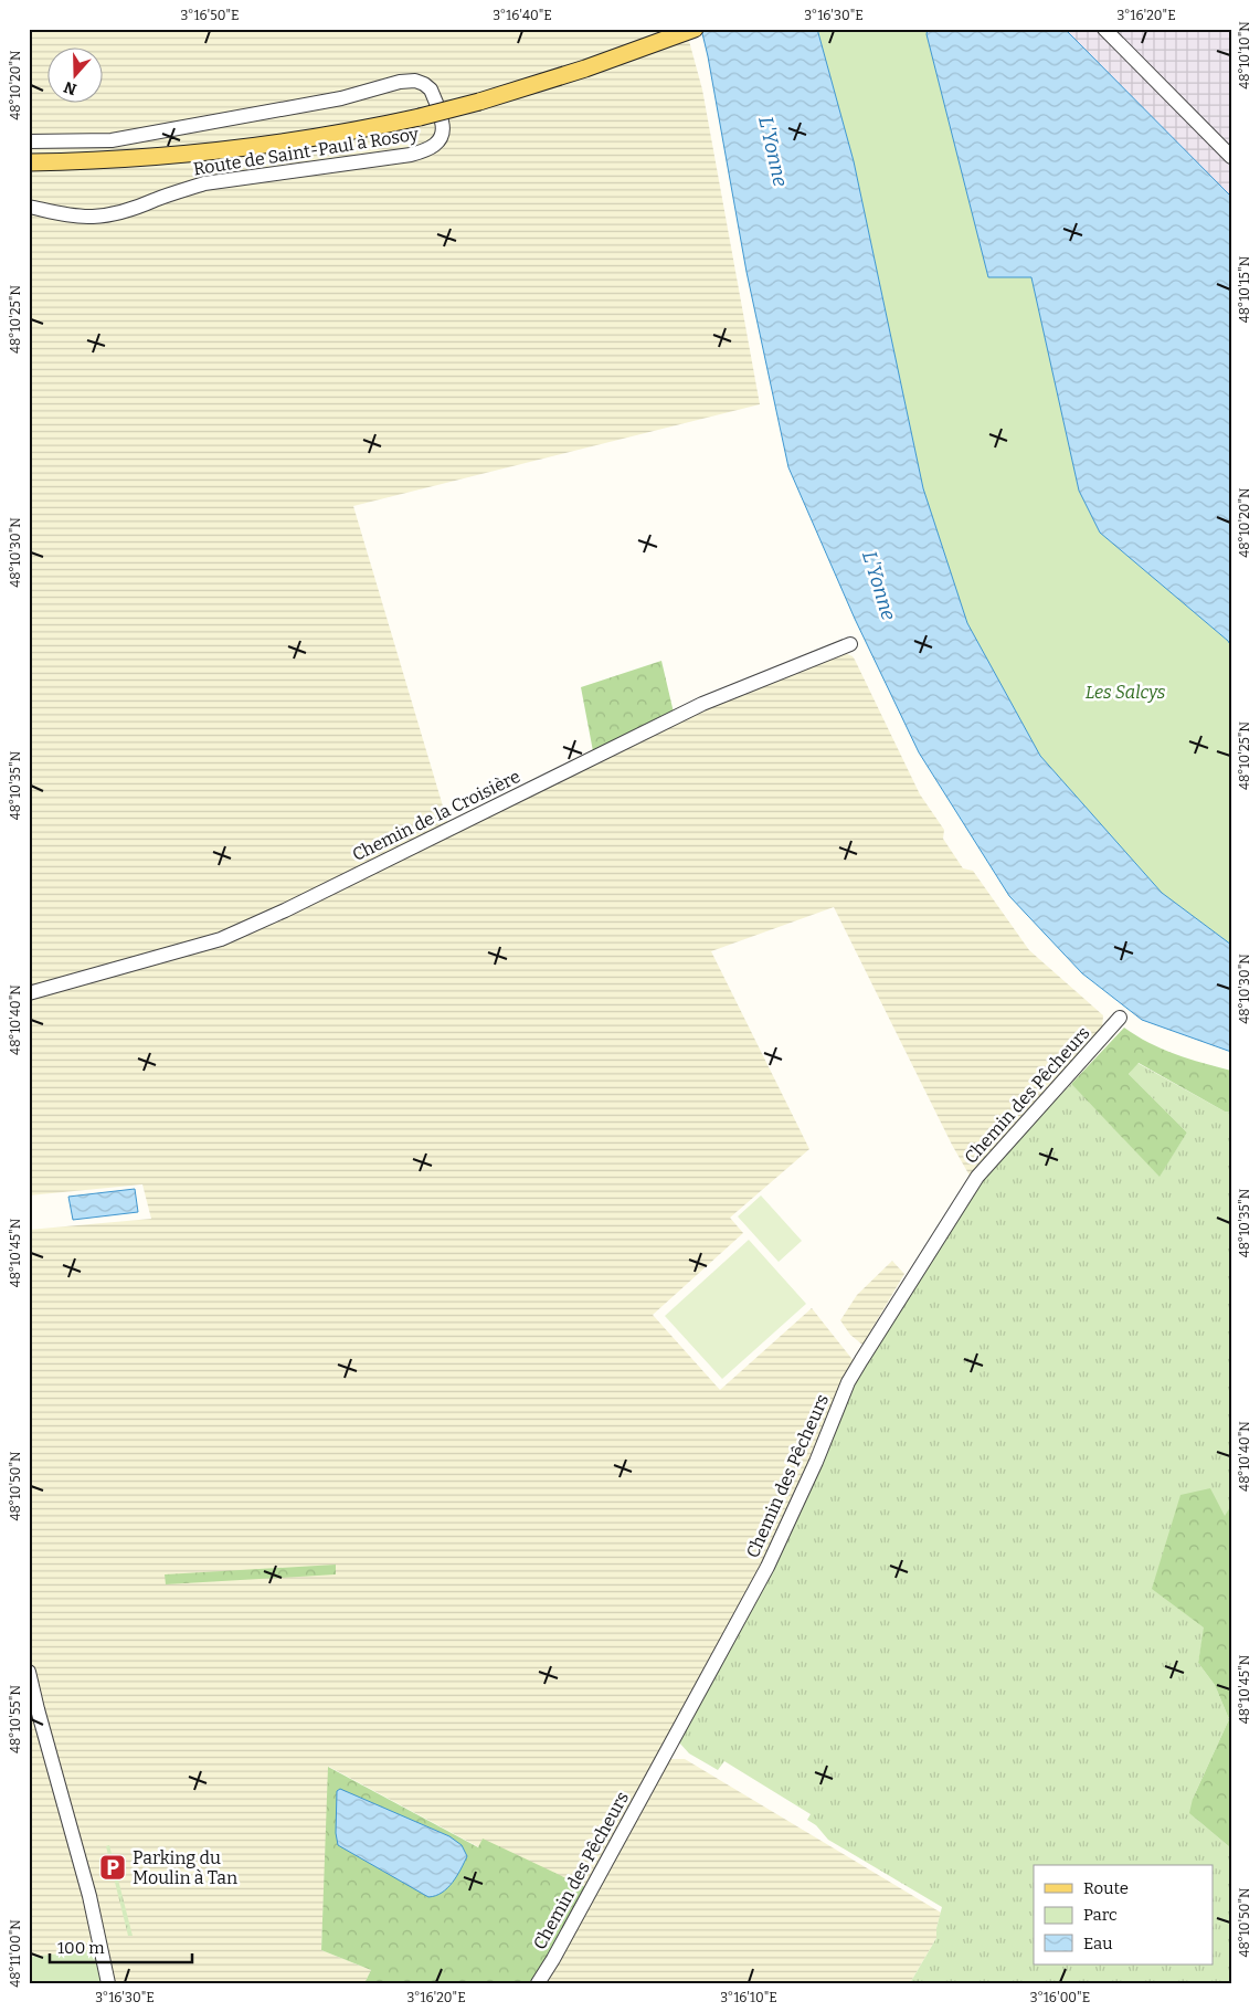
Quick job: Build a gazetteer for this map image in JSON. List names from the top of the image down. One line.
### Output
{"streets":{"street":["Route de Saint-Paul à Rosoy","Chemin de la Croisière","Chemin des Pêcheurs"]},"water":["L'Yonne"],"parks":["Les Salcys"],"places":{"parking":["Parking du Moulin à Tan"]},"legend":["Route","Parc","Eau"],"scale_bar":"100 m","north":"bottom","coordinates":["3°16'50\"E","3°16'40\"E","3°16'30\"E","3°16'20\"E","48°10'10\"N","48°10'20\"N","48°10'15\"N","48°10'25\"N","48°10'30\"N","48°10'35\"N","48°10'40\"N","48°10'45\"N","48°10'50\"N","48°10'55\"N","48°11'00\"N","3°16'10\"E","3°16'00\"E"]}
